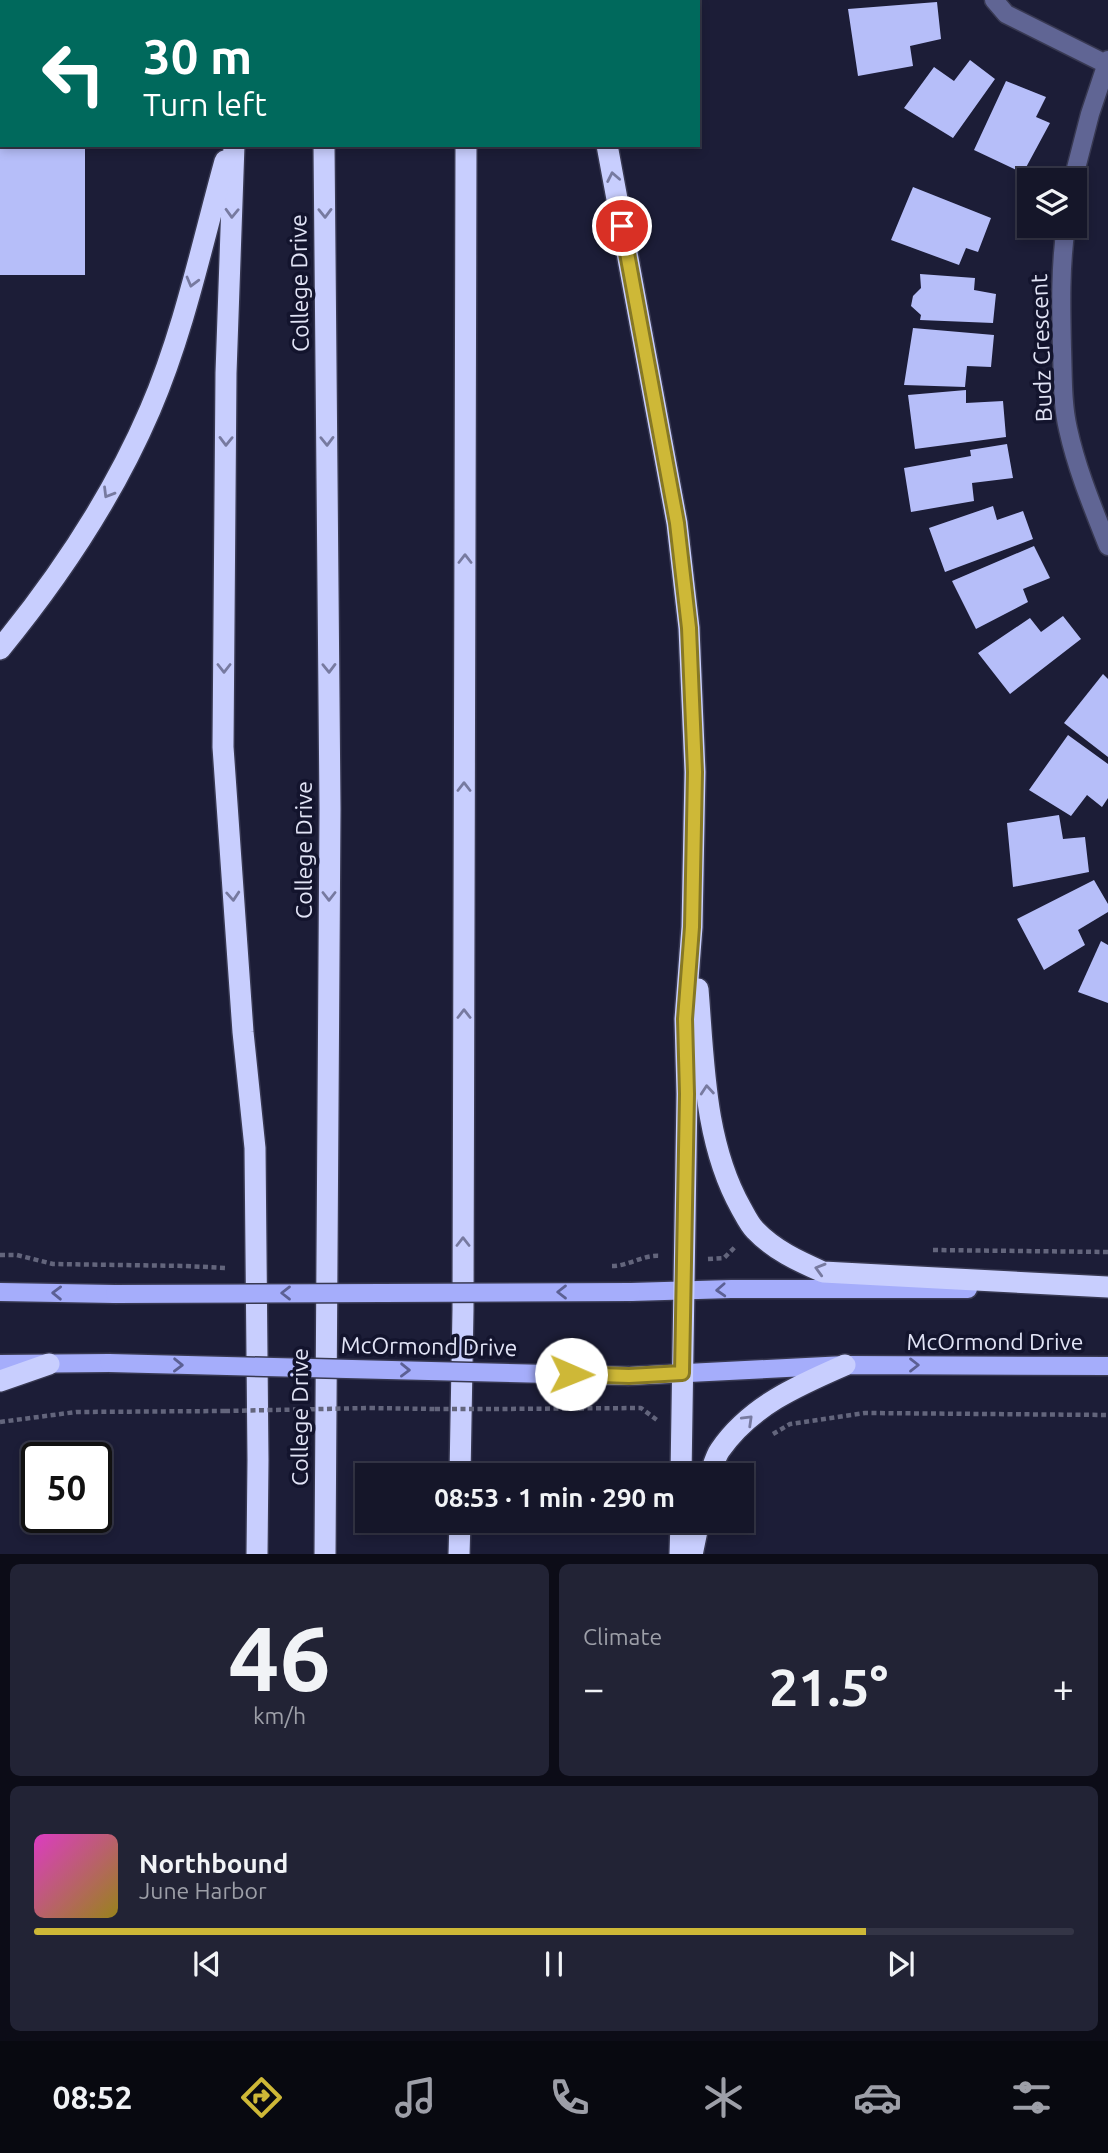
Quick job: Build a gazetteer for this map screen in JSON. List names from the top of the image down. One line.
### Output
{"streets":{"highway":["College Drive"],"main road":["McOrmond Drive"],"street":["Budz Crescent"]},"page":{"turn":["30 m","Turn left"],"limit":"50","trip":"08:53 · 1 min · 290 m","tile":[["46","km/h"],"Climate"],"heat":["−","21.5°","+"],"song":["Northbound","June Harbor"],"tabs":"08:52"}}
